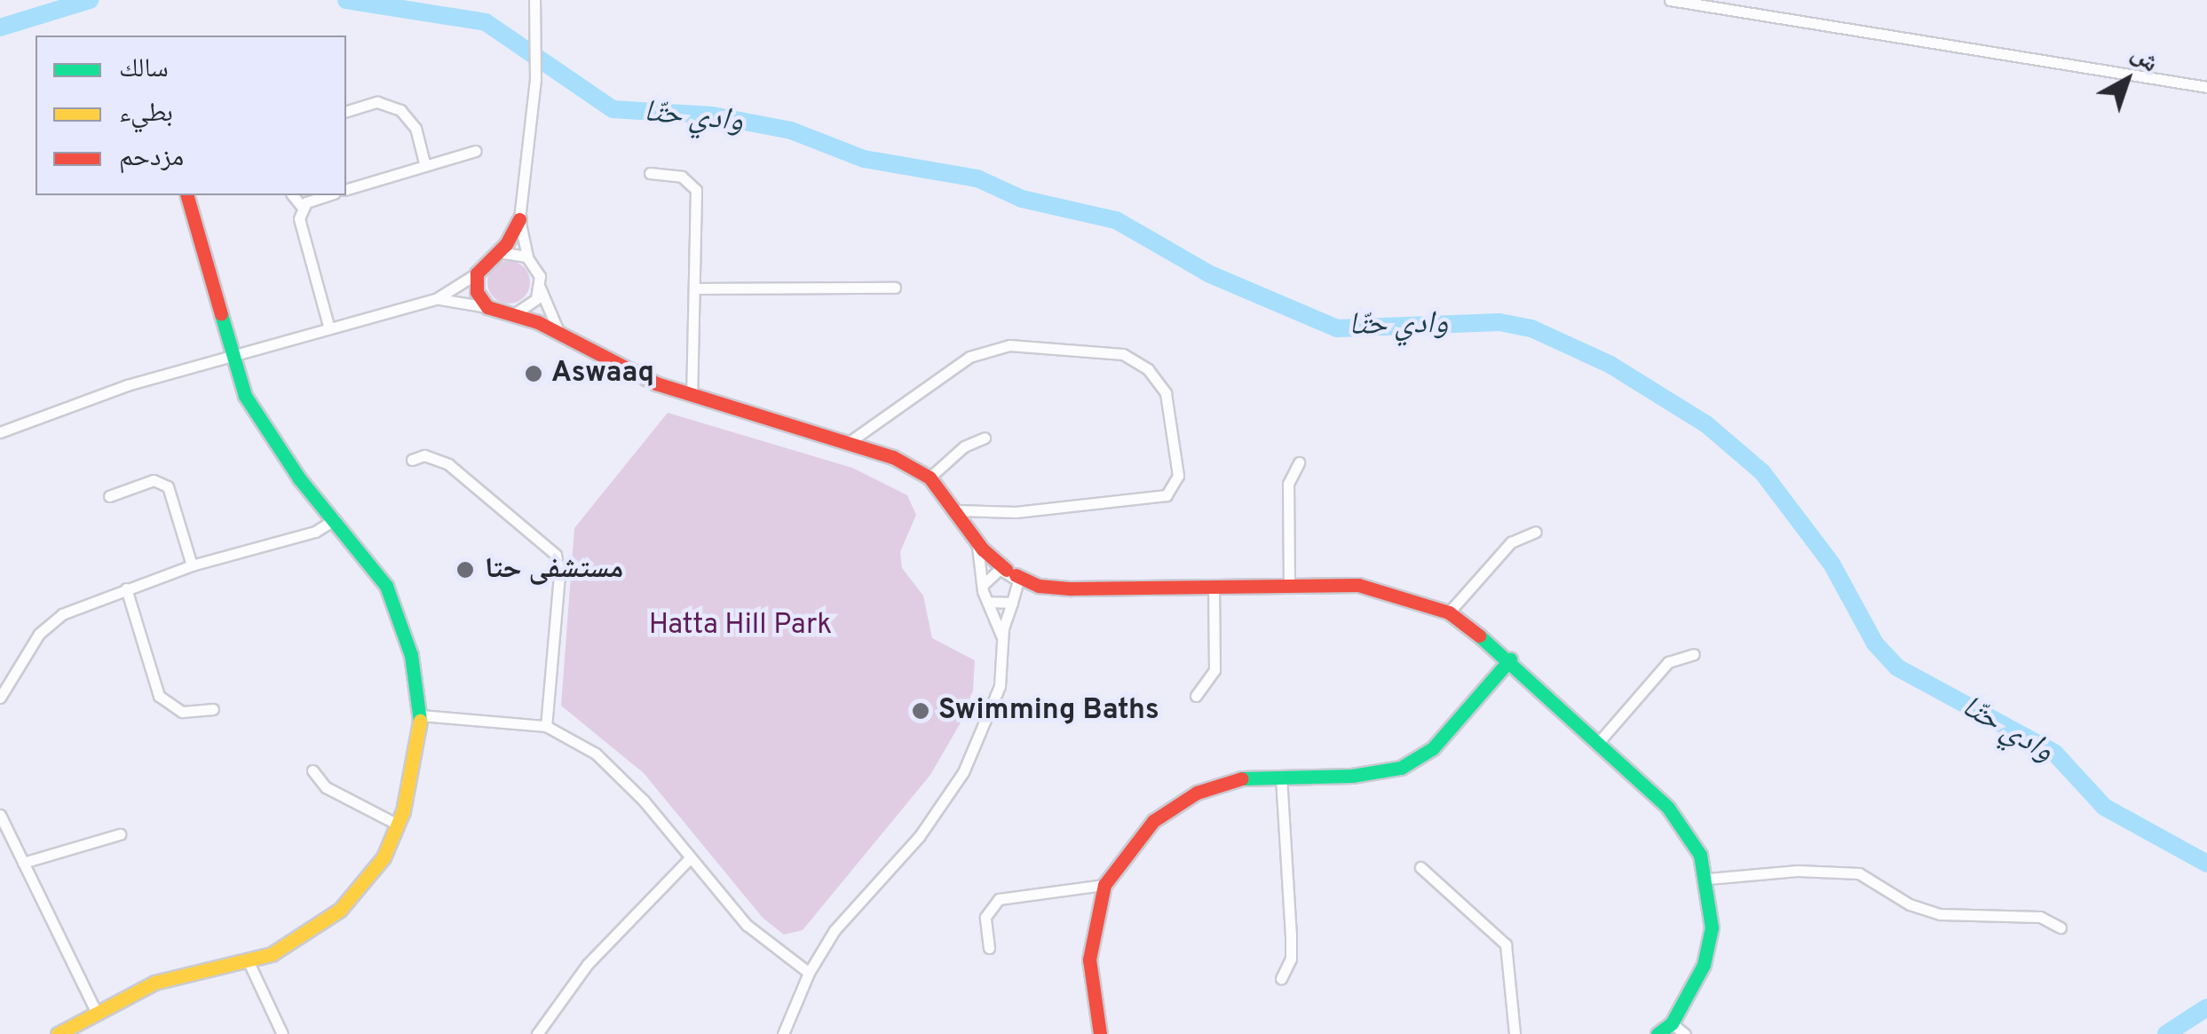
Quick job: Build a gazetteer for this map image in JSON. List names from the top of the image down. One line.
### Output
{"water":["وادي حتّا"],"parks":["Hatta Hill Park"],"places":["Aswaaq","مستشفى حتا","Swimming Baths"],"legend":["سالك","بطيء","مزدحم"],"north":"top right"}
